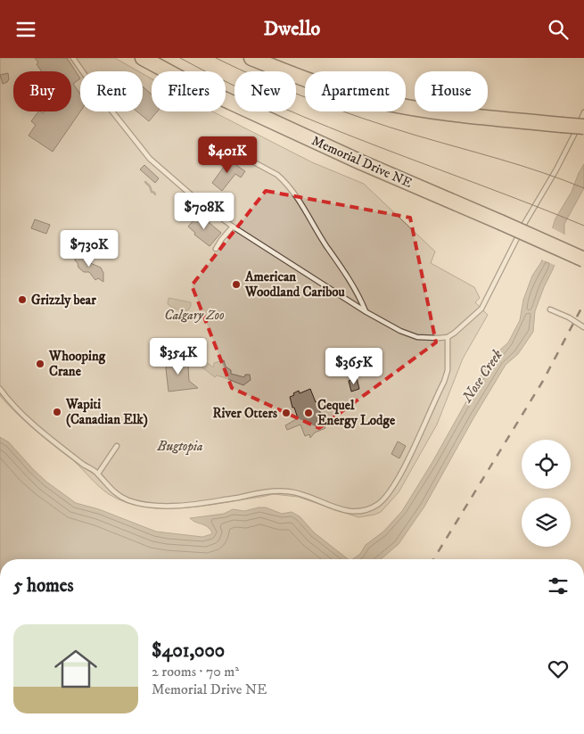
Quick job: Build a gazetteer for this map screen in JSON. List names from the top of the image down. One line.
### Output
{"streets":{"highway":["Memorial Drive NE"]},"water":["Nose Creek"],"parks":["Calgary Zoo","Bugtopia"],"places":["American Woodland Caribou","Grizzly bear","Whooping Crane","Wapiti (Canadian Elk)","River Otters","Cequel Energy Lodge"],"page":{"header":"Dwello","chip":["Buy","Rent","Filters","New","Apartment","House"],"price":["$401K","$708K","$730K","$354K","$365K"],"heading":"5 homes","list":[{"name":"$401,000","note":"2 rooms · 70 m² · Memorial Drive NE"}]}}
